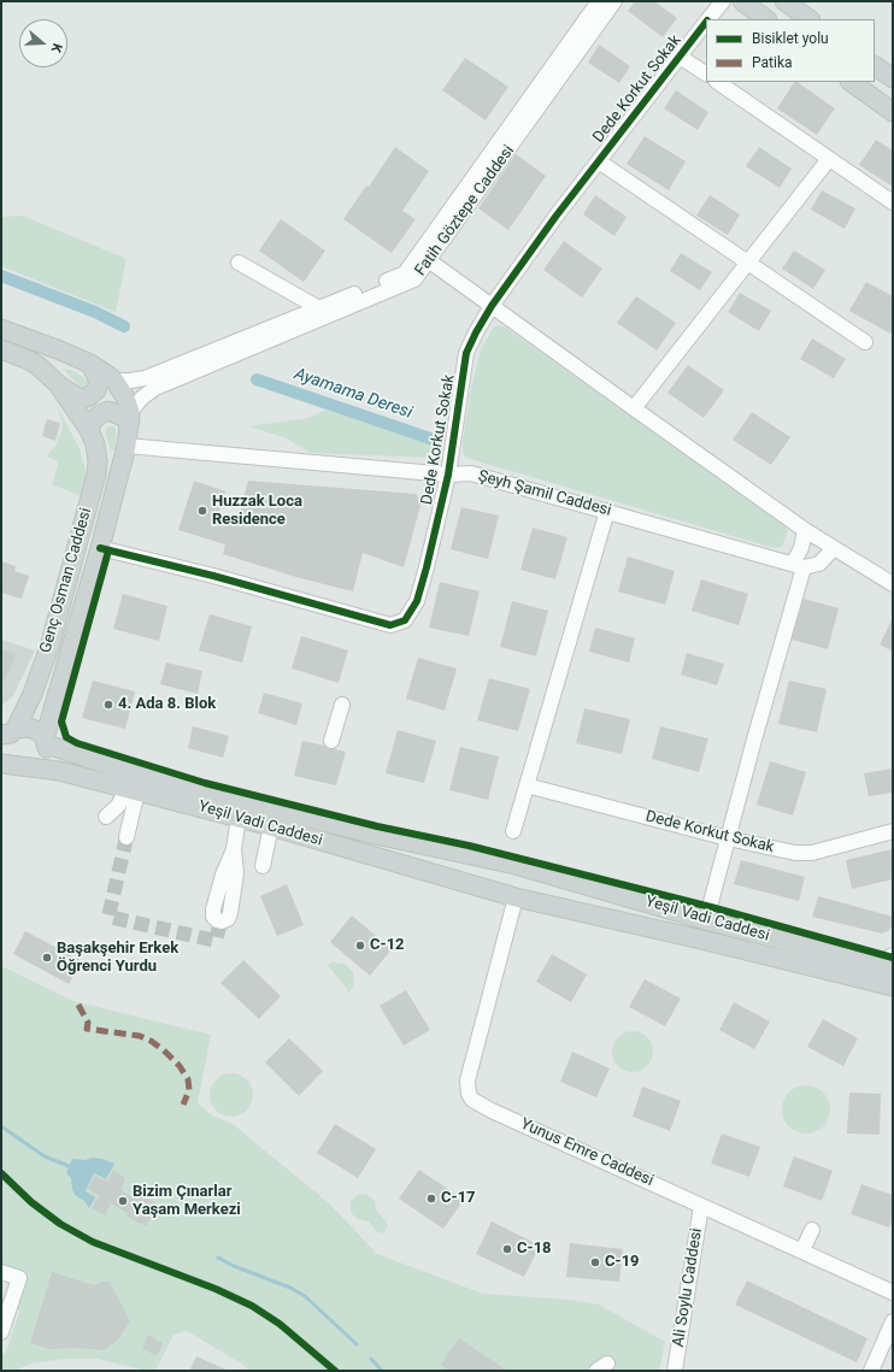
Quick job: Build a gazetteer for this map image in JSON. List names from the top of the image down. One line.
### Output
{"streets":{"main road":["Genç Osman Caddesi","Yeşil Vadi Caddesi"],"street":["Dede Korkut Sokak","Fatih Göztepe Caddesi","Şeyh Şamil Caddesi","Yunus Emre Caddesi","Ali Soylu Caddesi"]},"crossings":[["Dede Korkut Sokak","Şeyh Şamil Caddesi"],["Dede Korkut Sokak","Genç Osman Caddesi"],["Fatih Göztepe Caddesi","Genç Osman Caddesi"],["Şeyh Şamil Caddesi","Genç Osman Caddesi"],["Genç Osman Caddesi","Yeşil Vadi Caddesi"],["Yeşil Vadi Caddesi","Yunus Emre Caddesi"],["Yunus Emre Caddesi","Ali Soylu Caddesi"]],"water":["Ayamama Deresi"],"places":["Huzzak Loca Residence","4. Ada 8. Blok","C-12","Başakşehir Erkek Öğrenci Yurdu","C-17","Bizim Çınarlar Yaşam Merkezi","C-18","C-19"],"legend":["Bisiklet yolu","Patika"],"north":"right"}
